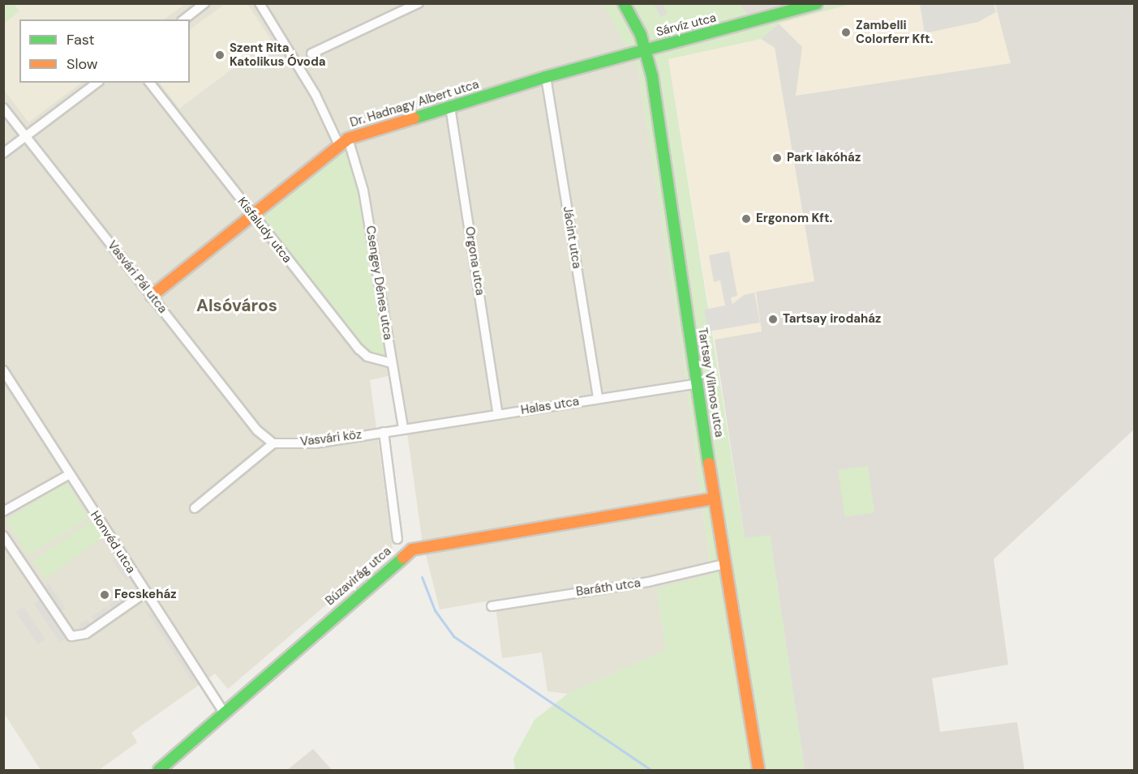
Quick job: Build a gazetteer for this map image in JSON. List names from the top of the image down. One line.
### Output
{"streets":{"street":["Sárvíz utca","Dr. Hadnagy Albert utca","Kisfaludy utca","Jácint utca","Orgona utca","Vasvári Pál utca","Csengey Dénes utca","Tartsay Vilmos utca","Halas utca","Vasvári köz","Honvéd utca","Búzavirág utca","Baráth utca"]},"crossings":[["Sárvíz utca","Dr. Hadnagy Albert utca"],["Sárvíz utca","Tartsay Vilmos utca"],["Dr. Hadnagy Albert utca","Kisfaludy utca"],["Dr. Hadnagy Albert utca","Jácint utca"],["Dr. Hadnagy Albert utca","Orgona utca"],["Dr. Hadnagy Albert utca","Vasvári Pál utca"],["Dr. Hadnagy Albert utca","Csengey Dénes utca"],["Dr. Hadnagy Albert utca","Tartsay Vilmos utca"],["Kisfaludy utca","Csengey Dénes utca"],["Jácint utca","Halas utca"],["Orgona utca","Halas utca"],["Vasvári Pál utca","Vasvári köz"],["Csengey Dénes utca","Halas utca"],["Csengey Dénes utca","Vasvári köz"],["Tartsay Vilmos utca","Halas utca"],["Tartsay Vilmos utca","Búzavirág utca"],["Tartsay Vilmos utca","Baráth utca"],["Halas utca","Vasvári köz"],["Honvéd utca","Búzavirág utca"]],"districts":["Alsóváros"],"places":["Zambelli Colorferr Kft.","Szent Rita Katolikus Óvoda","Park lakóház","Ergonom Kft.","Tartsay irodaház","Fecskeház"],"legend":["Fast","Slow"]}
